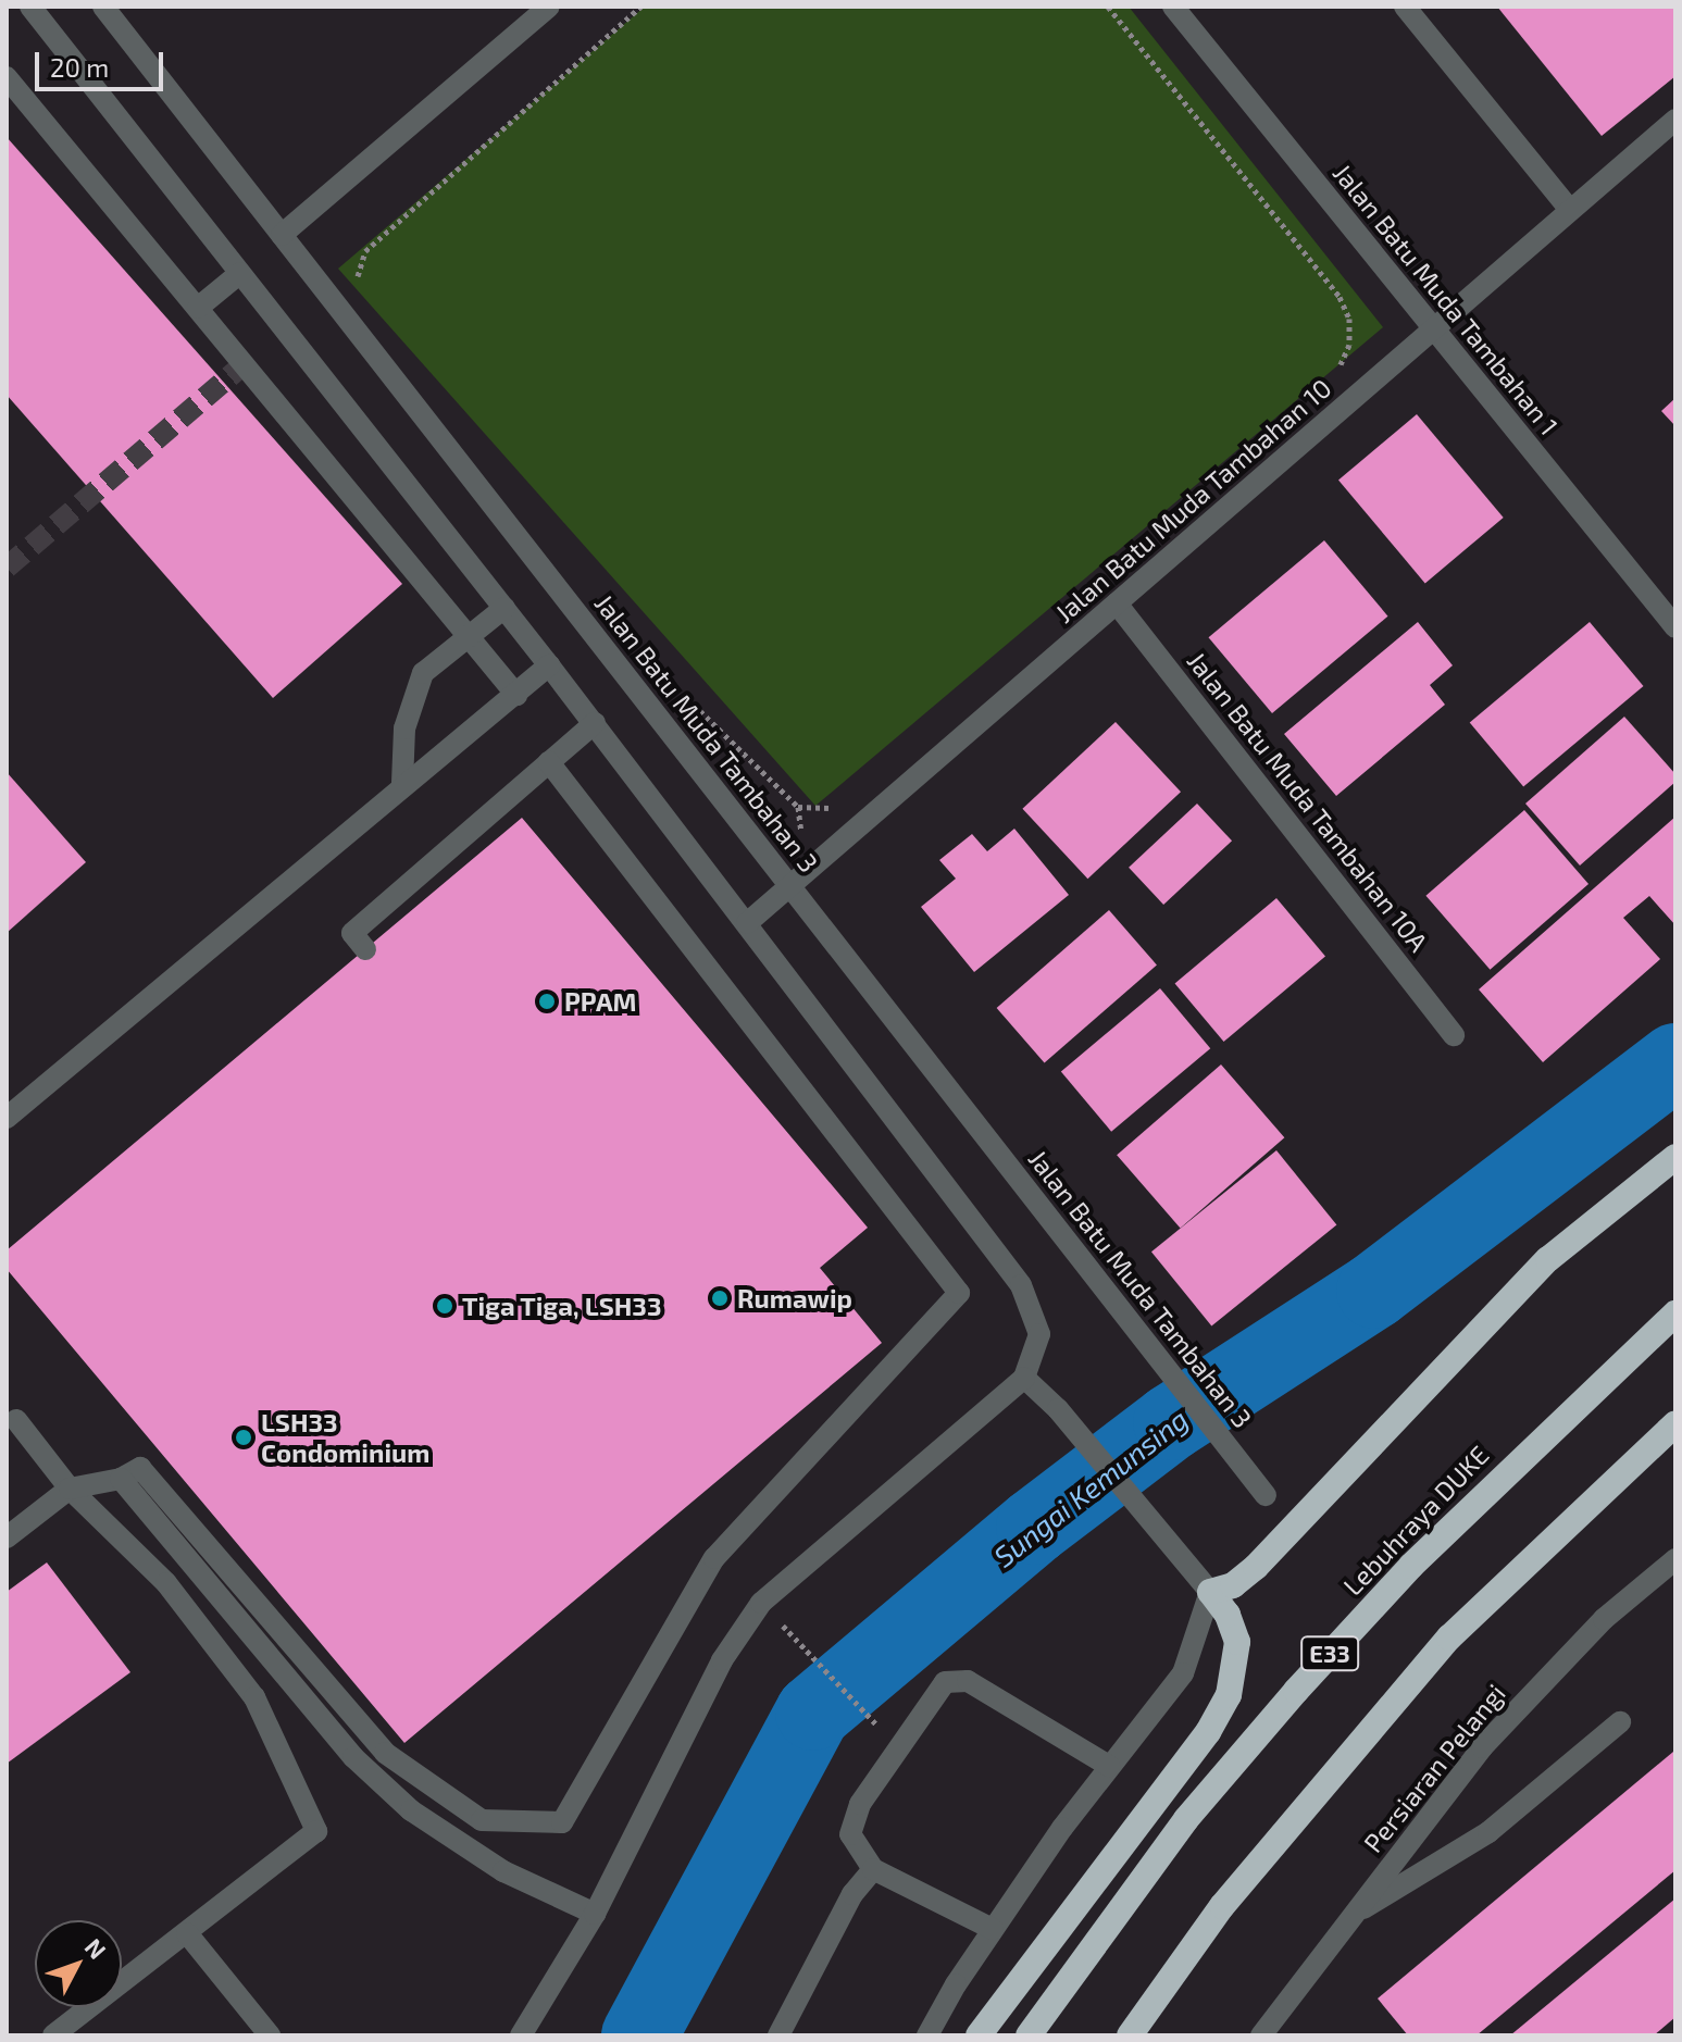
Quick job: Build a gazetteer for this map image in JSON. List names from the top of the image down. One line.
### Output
{"streets":{"highway":["Lebuhraya DUKE","E33"],"street":["Jalan Batu Muda Tambahan 1","Jalan Batu Muda Tambahan 10","Jalan Batu Muda Tambahan 3","Jalan Batu Muda Tambahan 10A","Persiaran Pelangi"]},"crossings":[["Jalan Batu Muda Tambahan 1","Jalan Batu Muda Tambahan 10"],["Jalan Batu Muda Tambahan 10","Jalan Batu Muda Tambahan 3"],["Jalan Batu Muda Tambahan 10","Jalan Batu Muda Tambahan 10A"]],"water":["Sungai Kemunsing"],"places":["PPAM","Rumawip","Tiga Tiga, LSH33","LSH33 Condominium"],"scale_bar":"20 m","north":"top right"}
